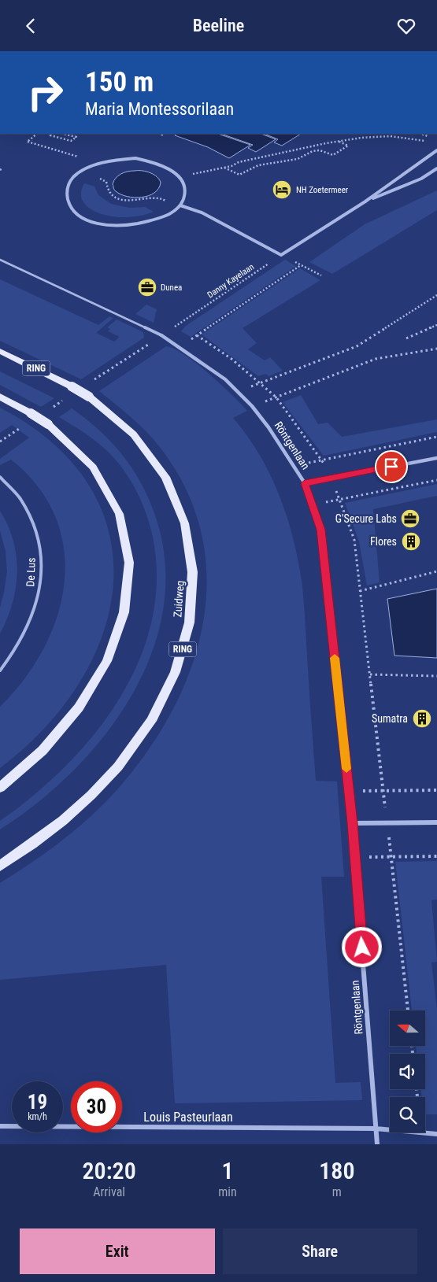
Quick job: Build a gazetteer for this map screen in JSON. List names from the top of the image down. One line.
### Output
{"streets":{"main road":["RING","Zuidweg"],"street":["Röntgenlaan","Louis Pasteurlaan"],"lane":["De Lus"],"path":["Danny Kayelaan"]},"crossings":[["Danny Kayelaan","Röntgenlaan"],["Röntgenlaan","Louis Pasteurlaan"]],"places":{"hotel":["NH Zoetermeer"],"office":["Dunea","G'Secure Labs"],"building":["Flores","Sumatra"]},"north":"left","page":{"header":"Beeline","turn":["150 m","Maria Montessorilaan"],"speed":"19 km/h","limit":"30","eta":["20:20","Arrival","1","min","180","m"],"buttons":["Exit","Share"]}}
